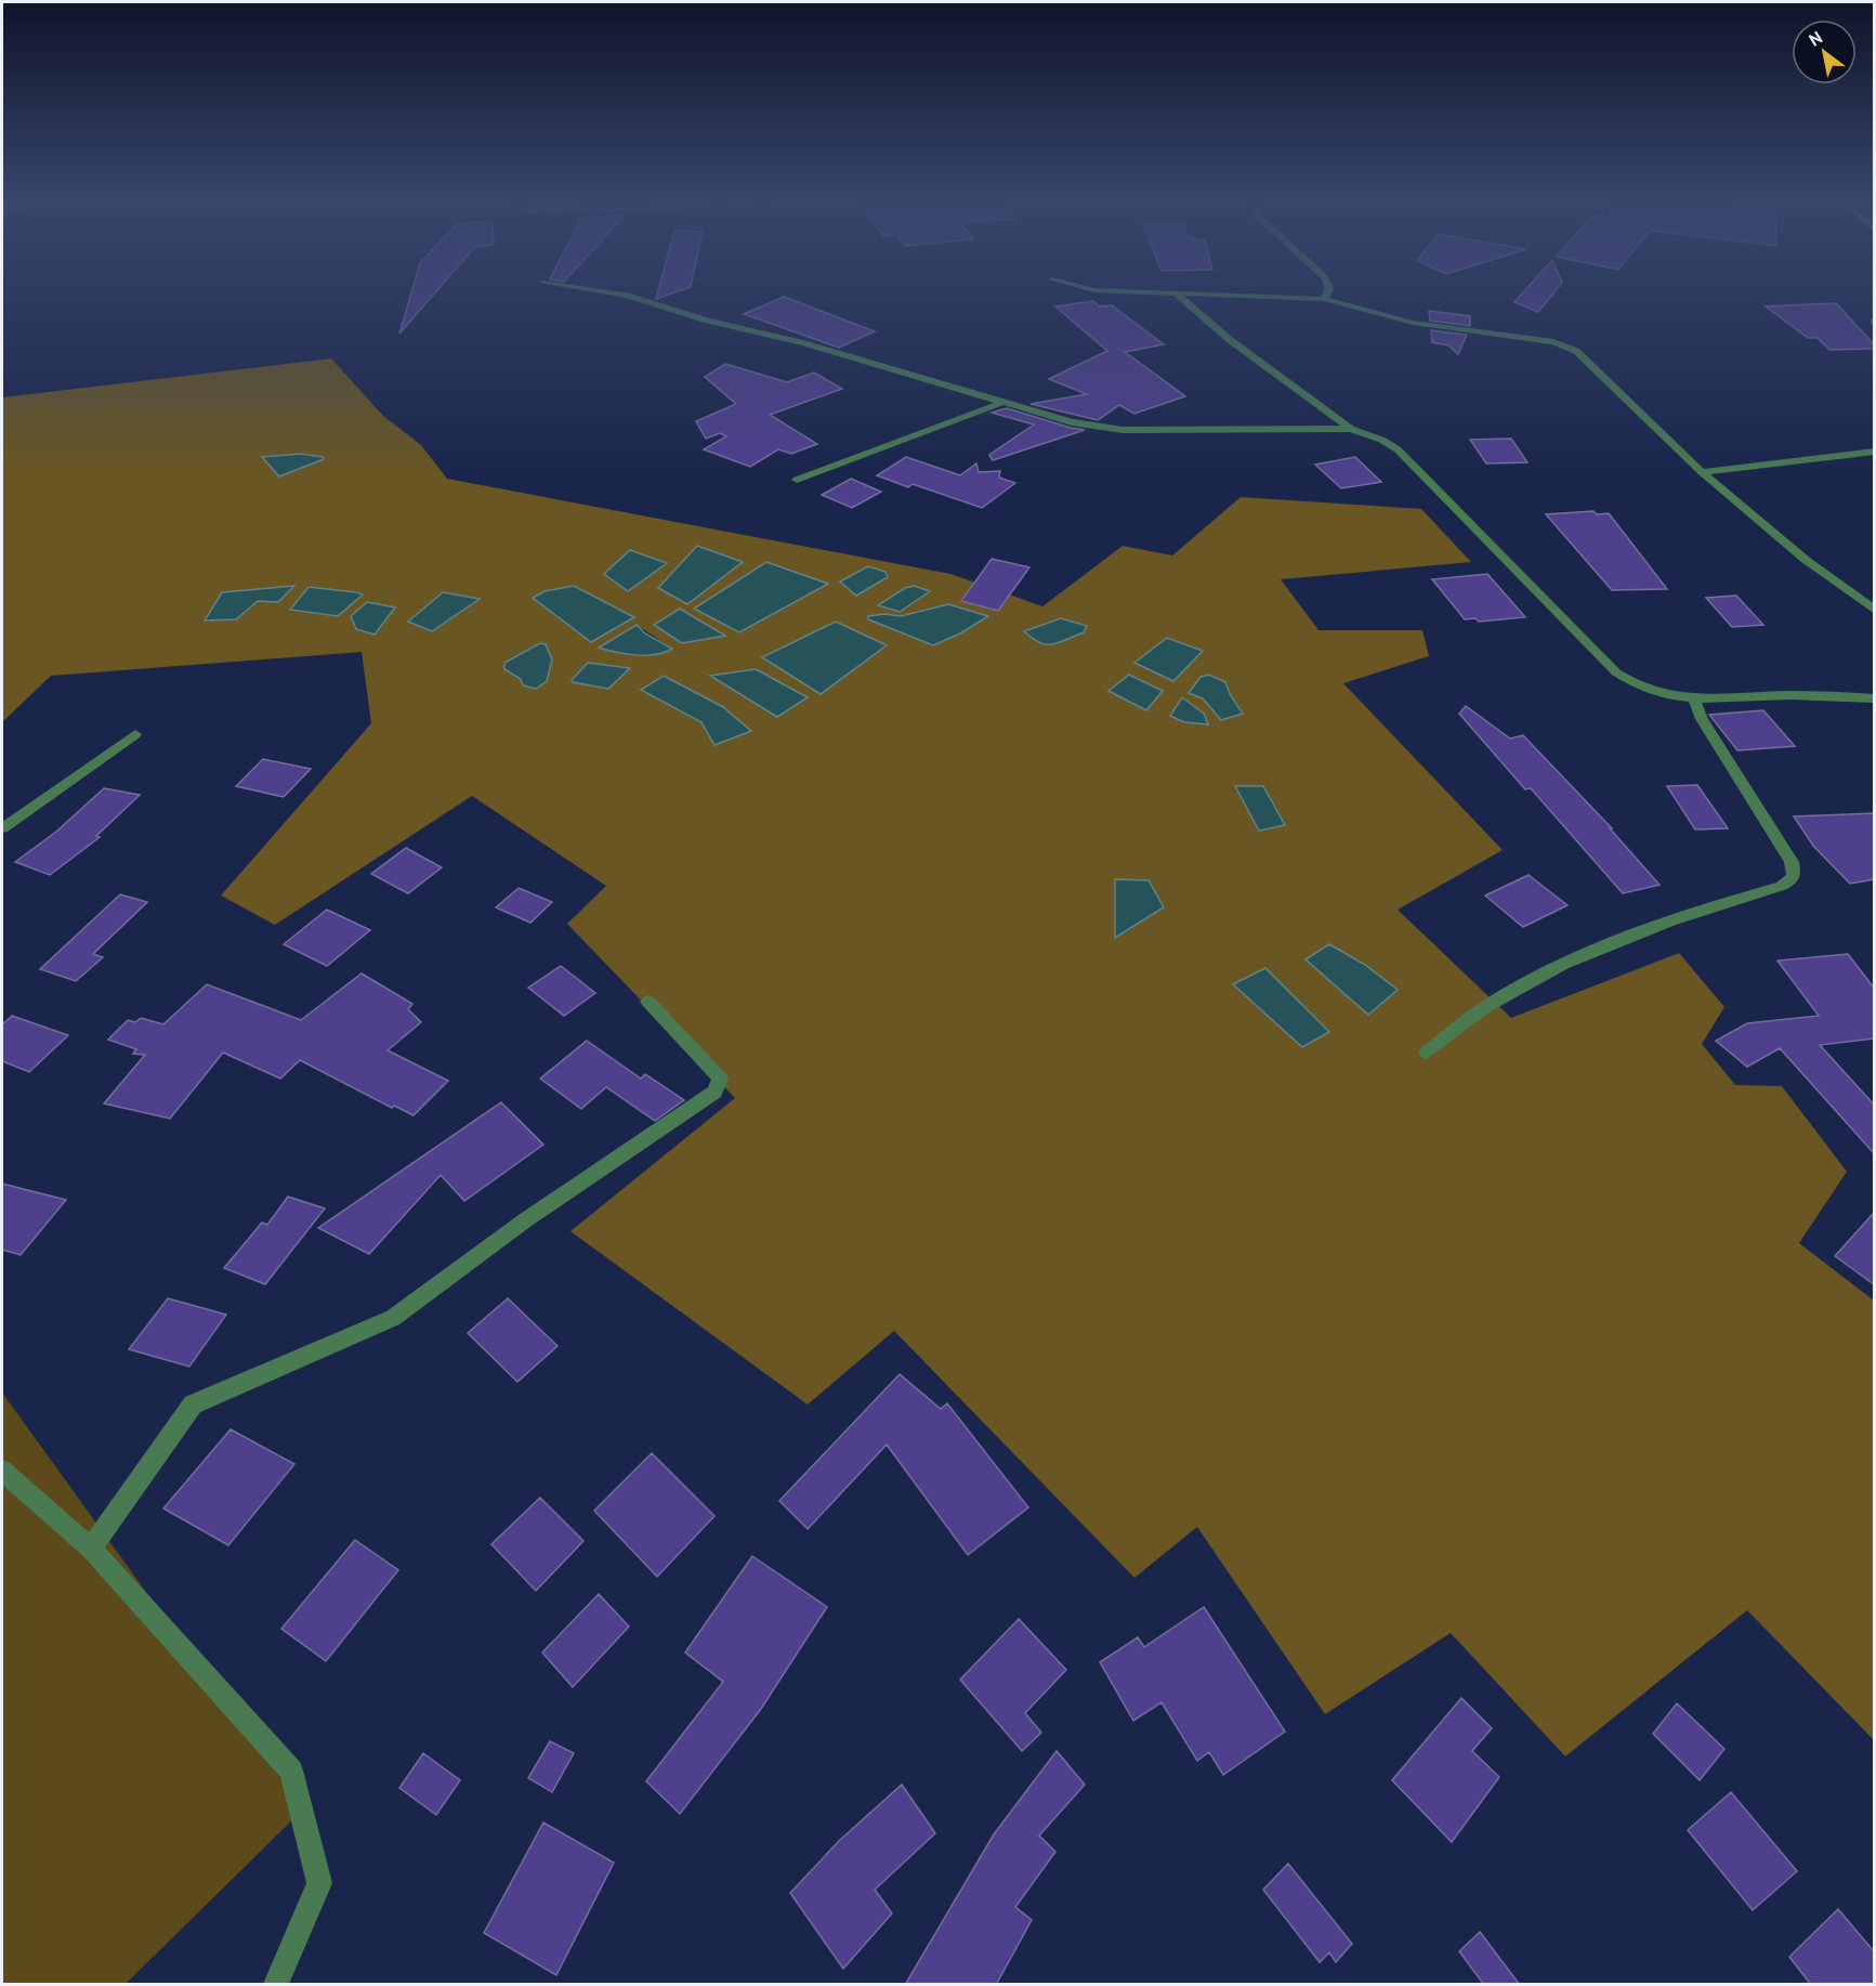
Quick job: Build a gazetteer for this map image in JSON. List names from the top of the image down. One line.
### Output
{"north":"top left"}
